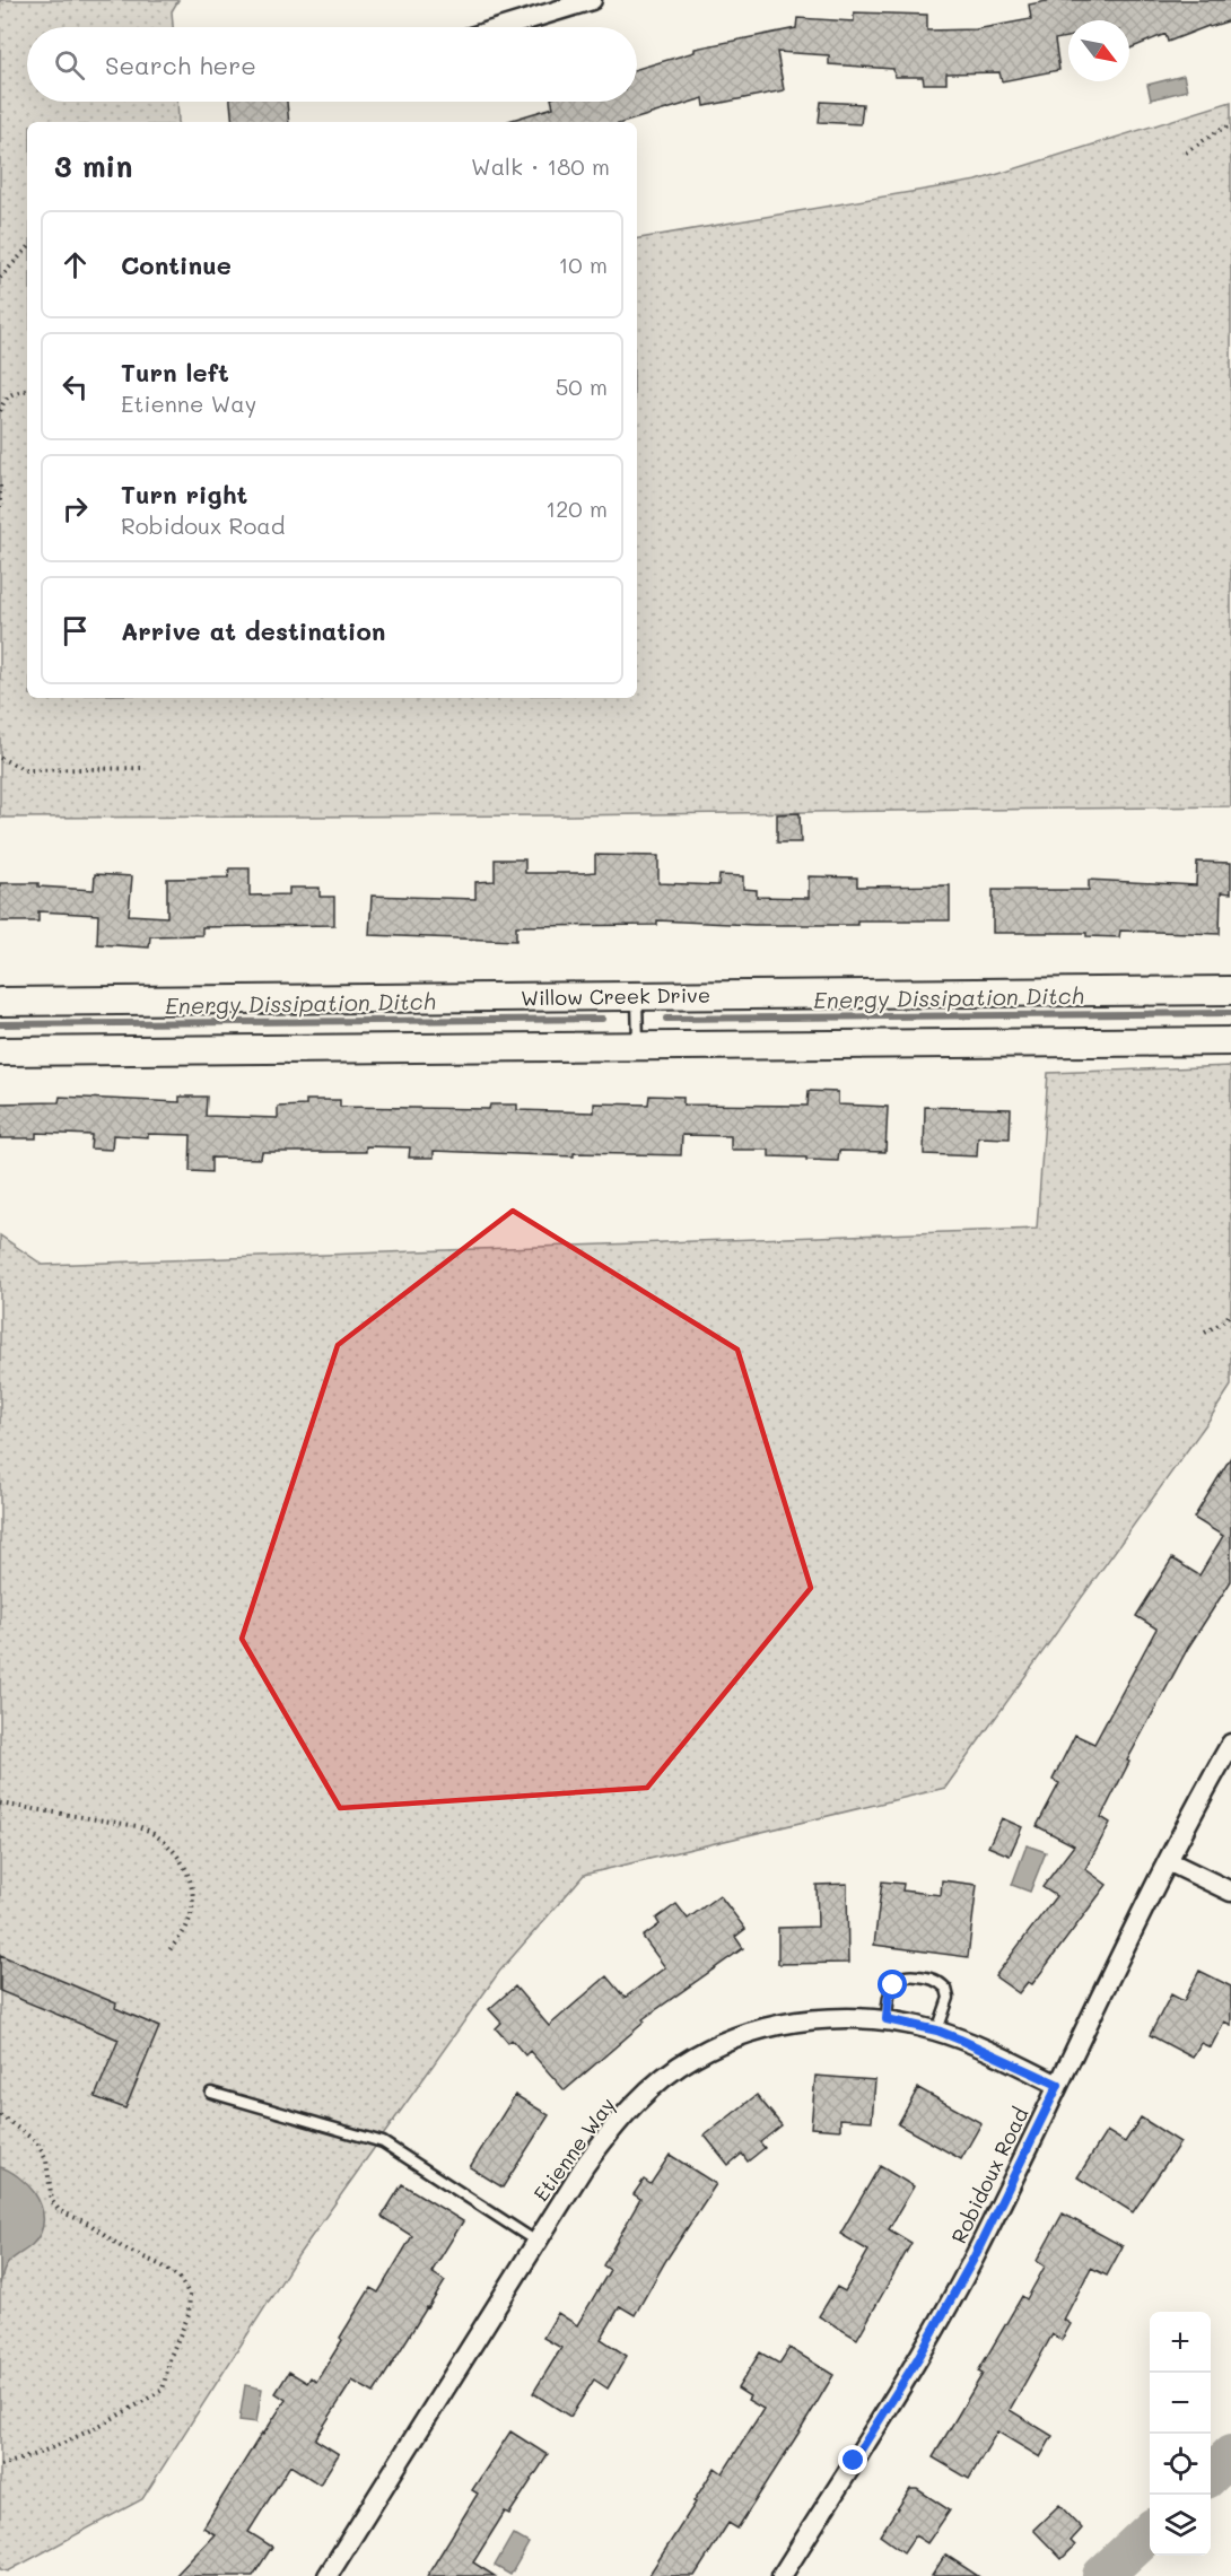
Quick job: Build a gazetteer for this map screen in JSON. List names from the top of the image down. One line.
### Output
{"streets":{"street":["Willow Creek Drive","Etienne Way","Robidoux Road"]},"crossings":[["Etienne Way","Robidoux Road"]],"water":["Energy Dissipation Ditch"],"north":"bottom right","page":{"search":"Search here","heading":["3 min","Walk · 180 m"],"list":[["Continue","10 m"],["Turn left","Etienne Way","50 m"],["Turn right","Robidoux Road","120 m"],"Arrive at destination"],"map_buttons":["+","−"]}}
